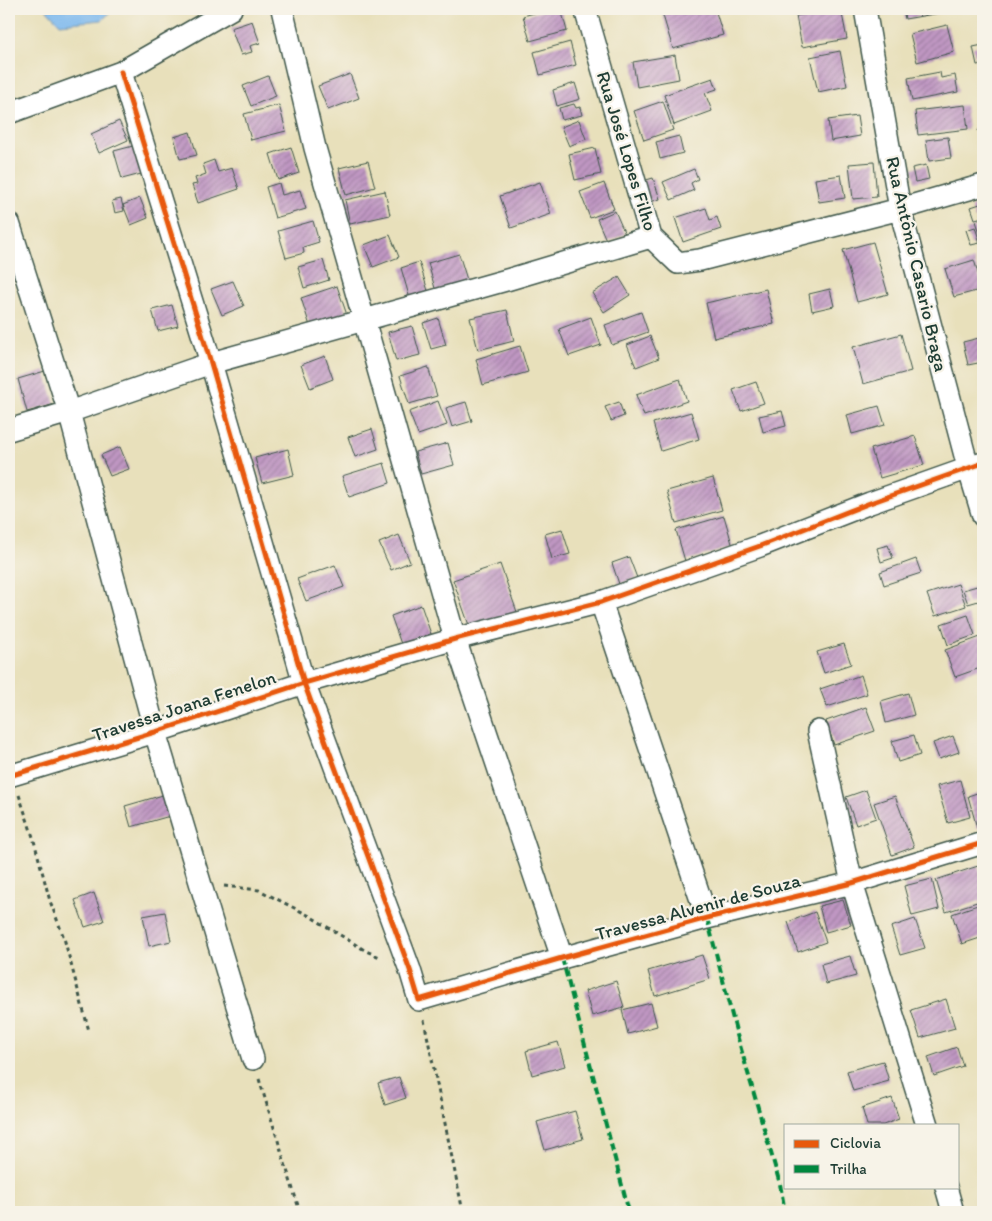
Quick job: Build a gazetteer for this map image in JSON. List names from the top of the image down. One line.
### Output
{"streets":{"street":["Rua José Lopes Filho","Rua Antônio Casario Braga","Travessa Joana Fenelon","Travessa Alvenir de Souza"]},"crossings":[["Rua José Lopes Filho","Rua Antônio Casario Braga"],["Rua Antônio Casario Braga","Travessa Joana Fenelon"]],"legend":["Ciclovia","Trilha"]}
